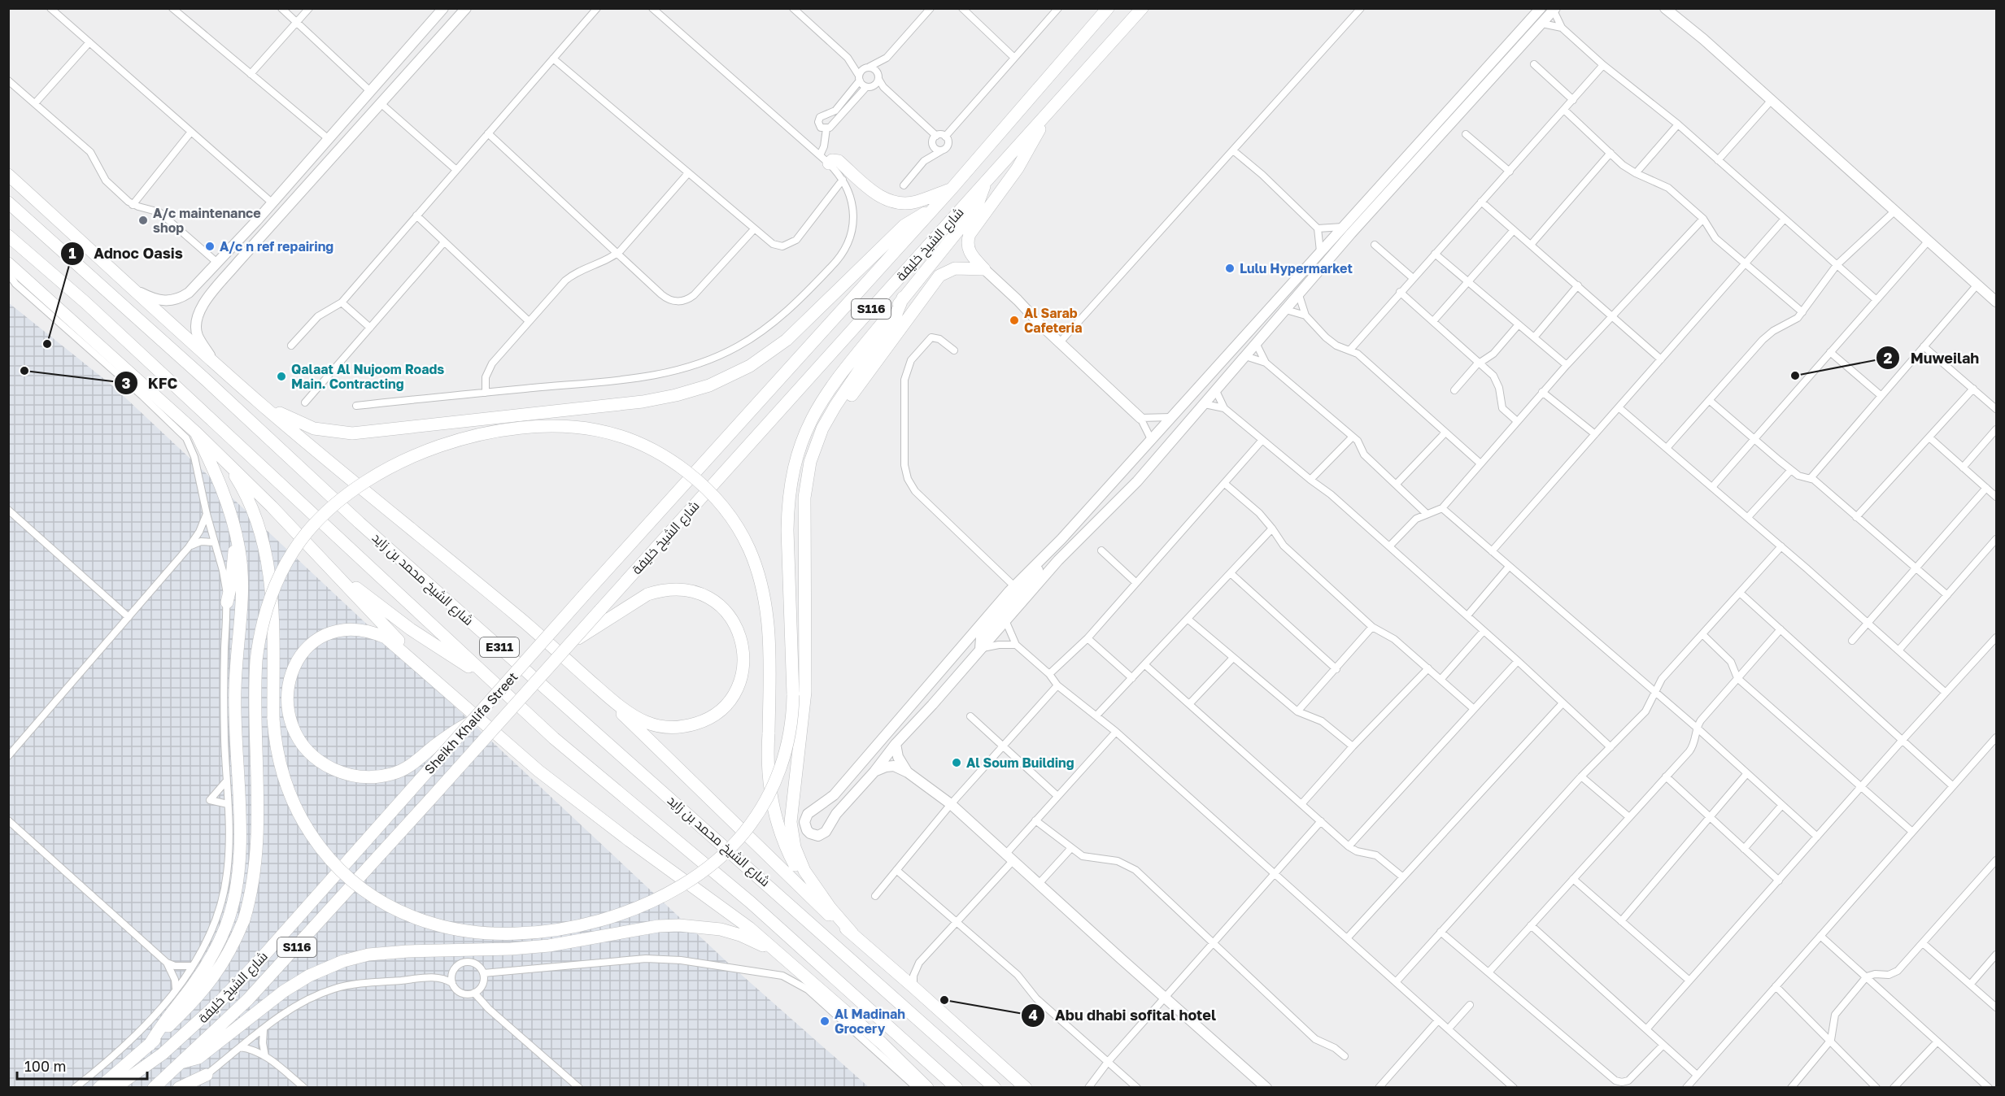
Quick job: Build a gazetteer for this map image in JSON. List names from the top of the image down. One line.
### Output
{"streets":{"highway":["شارع الشيخ خليفة","S116","شارع الشيخ محمد بن زايد","E311","Sheikh Khalifa Street"]},"crossings":[["شارع الشيخ خليفة","Sheikh Khalifa Street"]],"places":["A/c maintenance shop","A/c n ref repairing","Lulu Hypermarket","Al Sarab Cafeteria","Adnoc Oasis","KFC","Muweilah","Qalaat Al Nujoom Roads Main. Contracting","Al Soum Building","Abu dhabi sofital hotel","Al Madinah Grocery"],"scale_bar":"100 m"}
